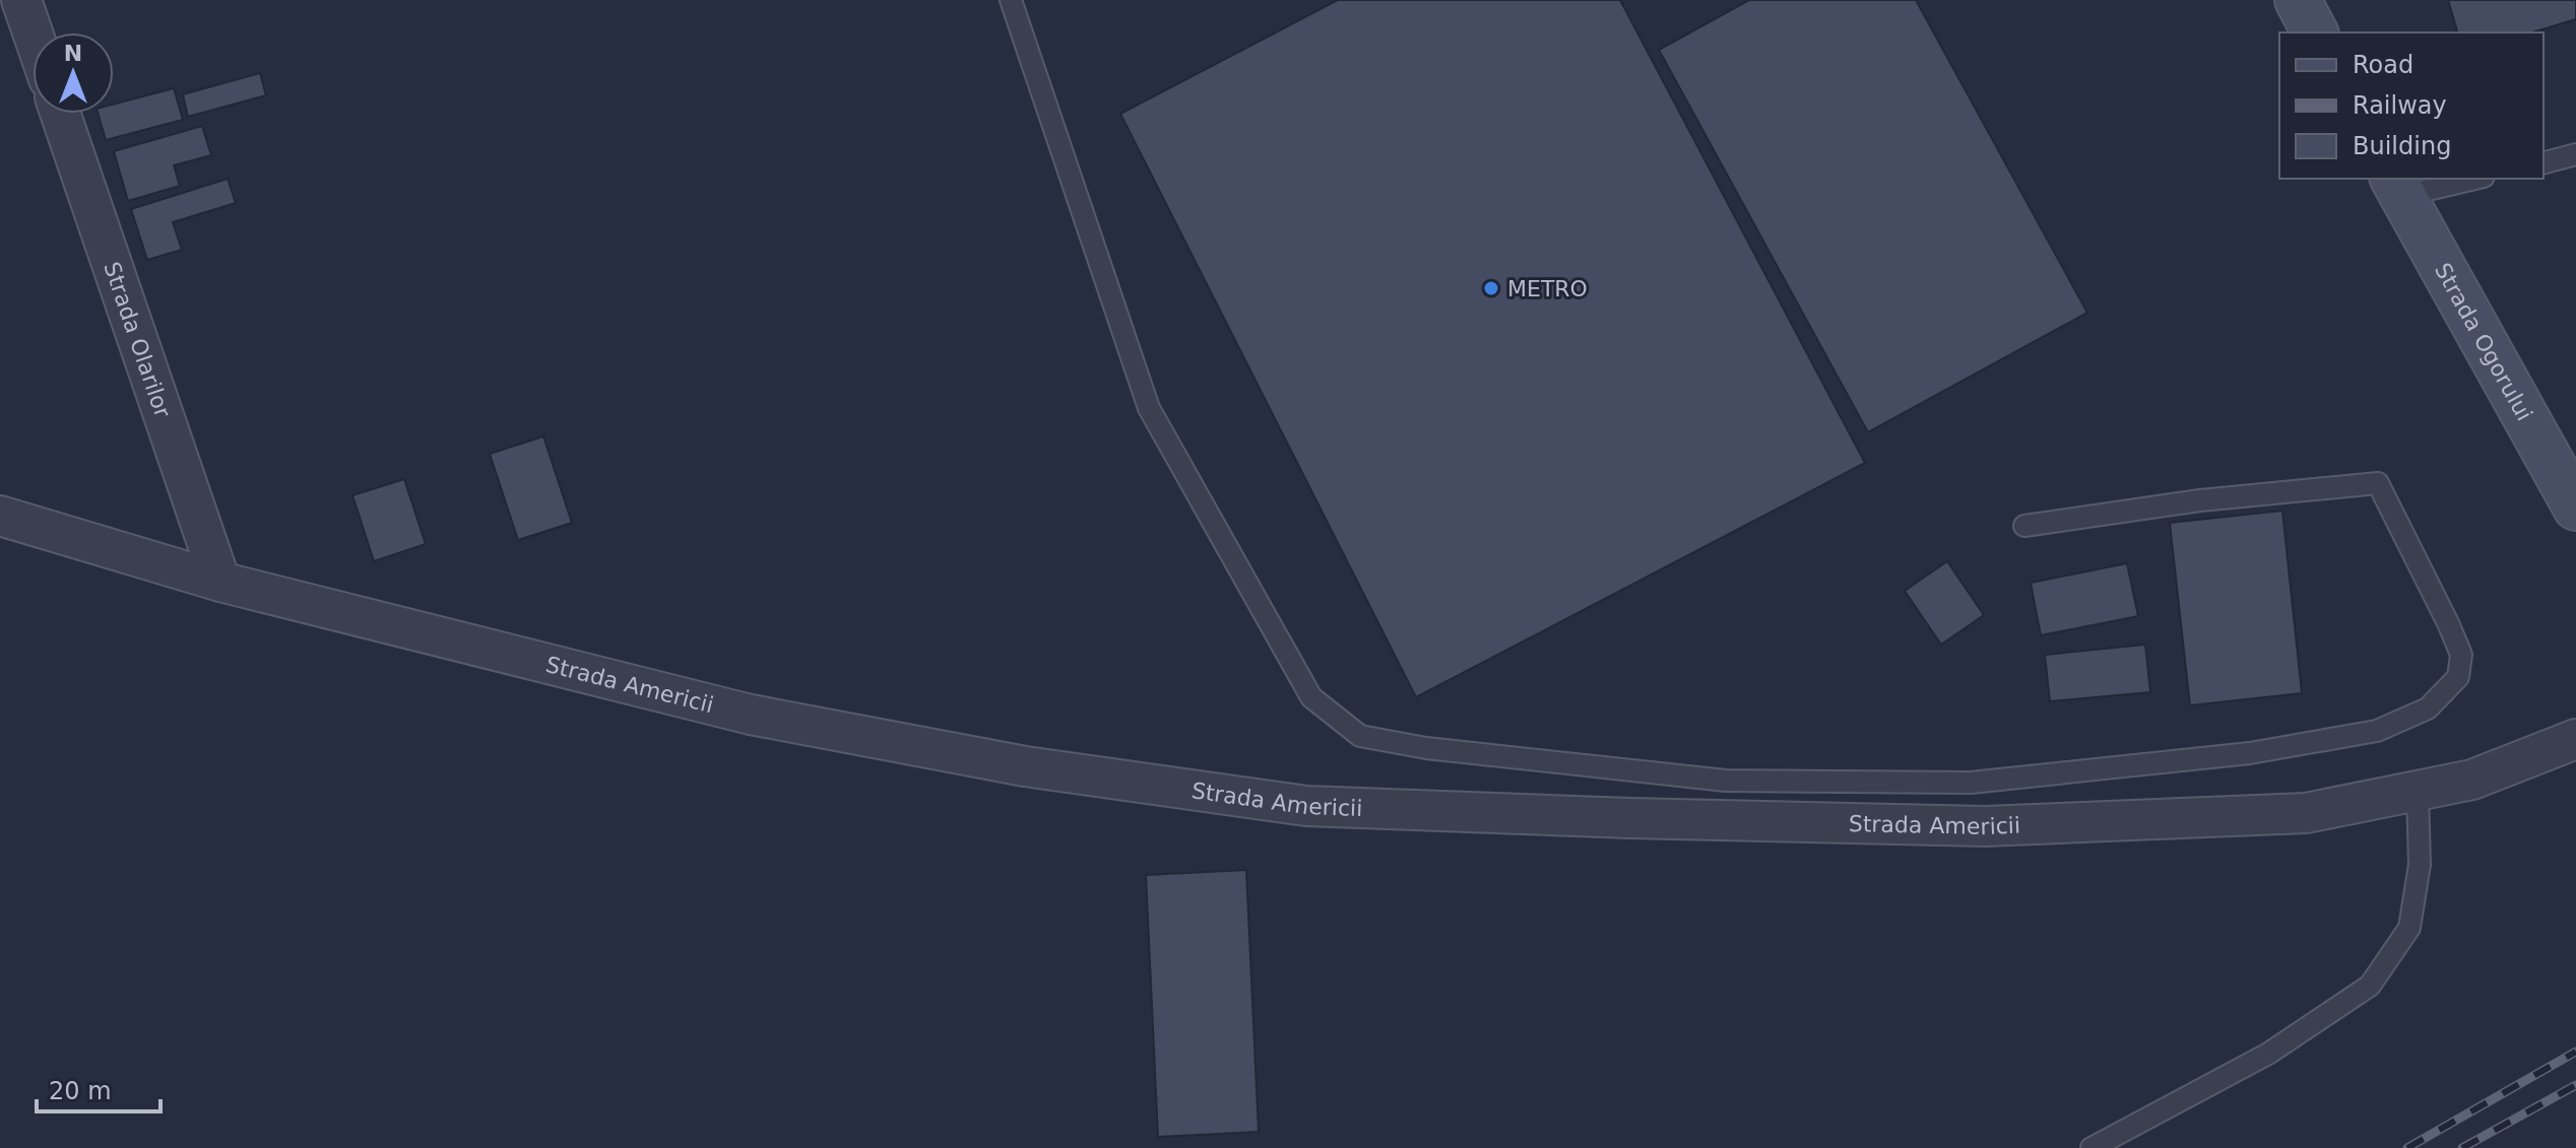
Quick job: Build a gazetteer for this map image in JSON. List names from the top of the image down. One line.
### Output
{"streets":{"main road":["Strada Ogorului"],"street":["Strada Olarilor","Strada Americii"]},"crossings":[["Strada Olarilor","Strada Americii"]],"places":["METRO"],"legend":["Road","Railway","Building"],"scale_bar":"20 m","north":"top"}
